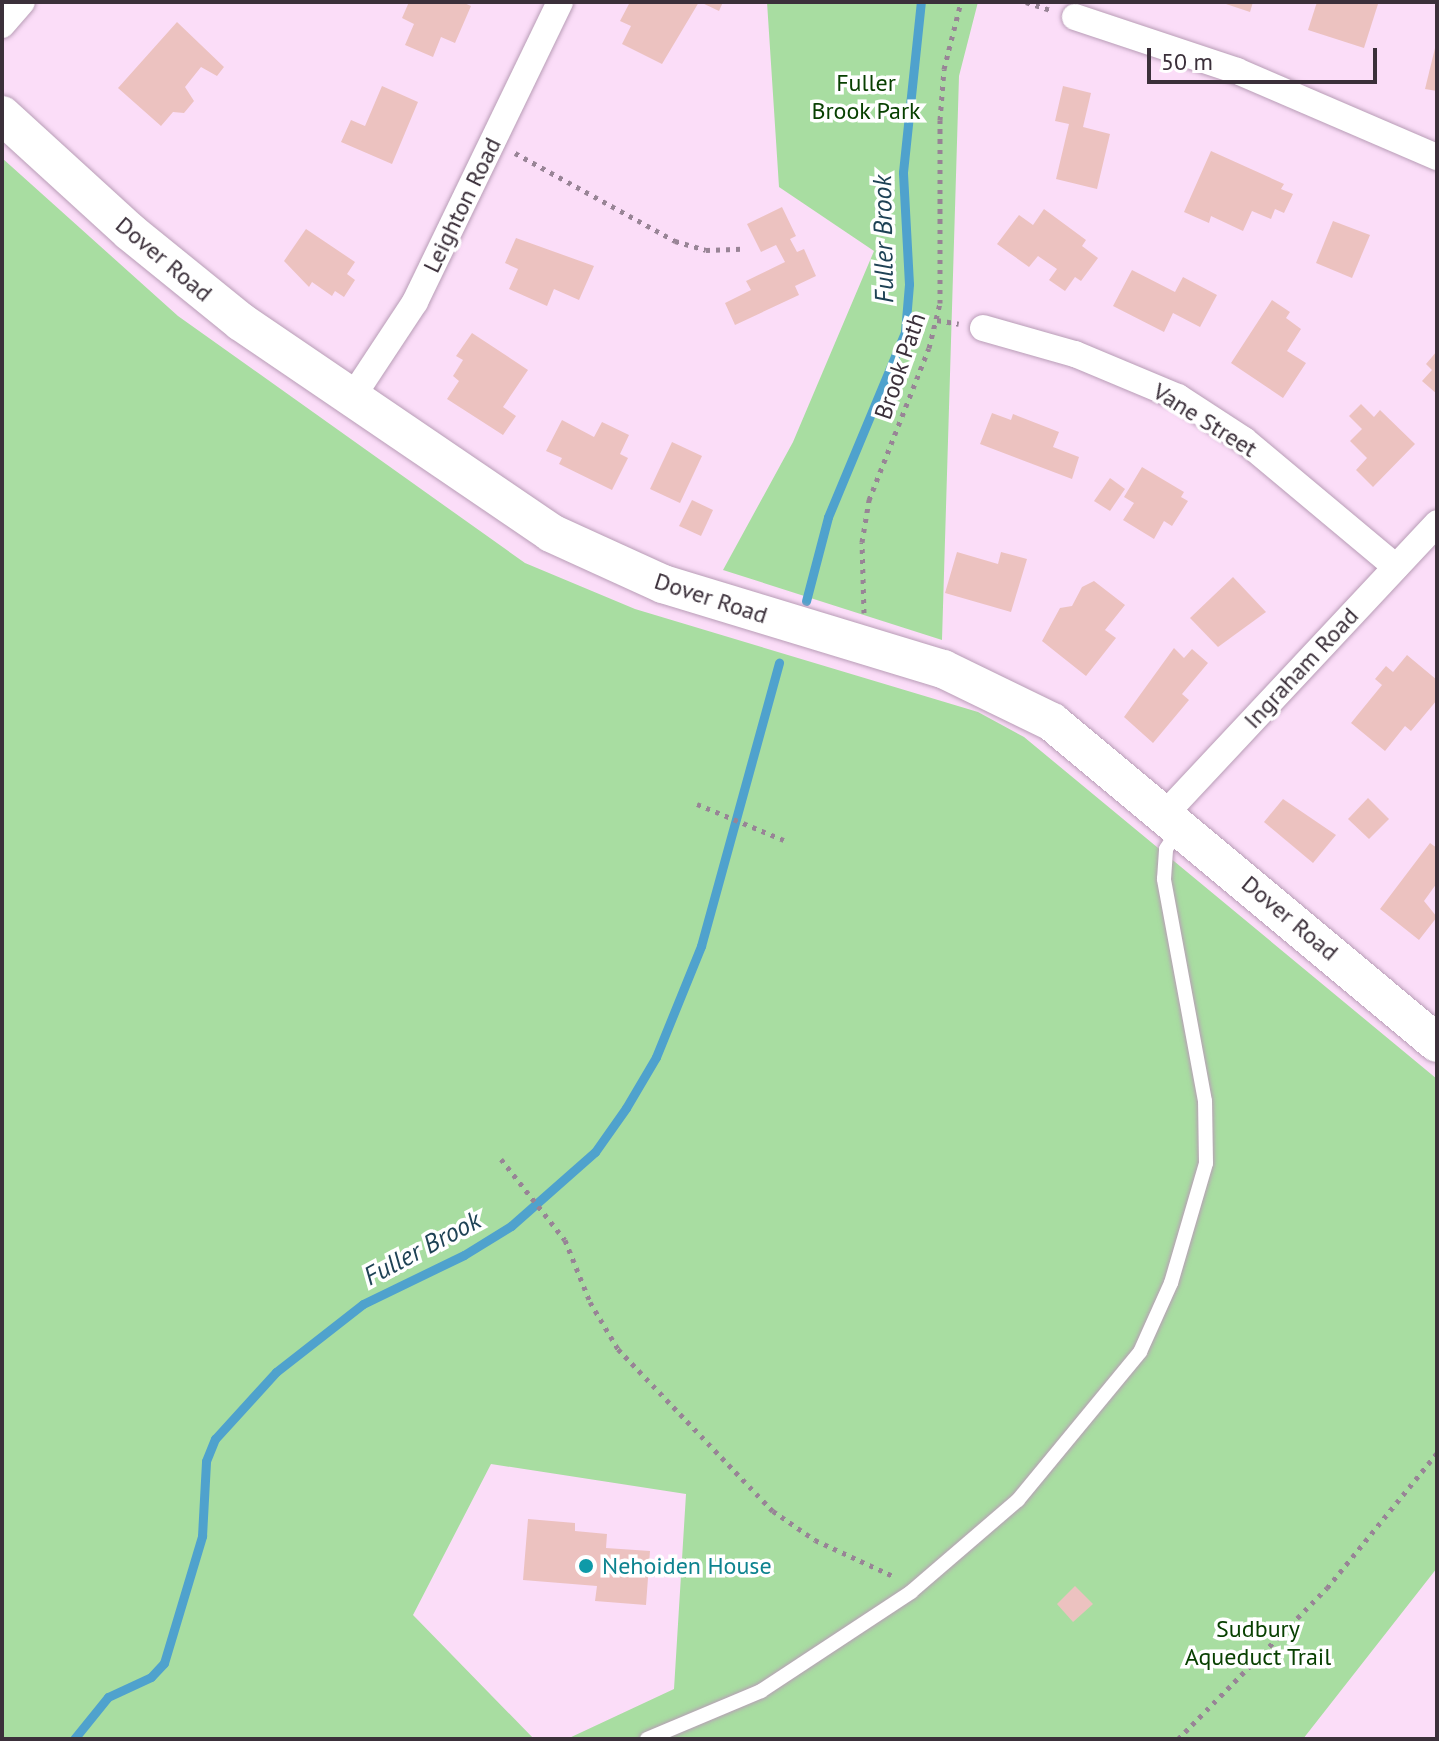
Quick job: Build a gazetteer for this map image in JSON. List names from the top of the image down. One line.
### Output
{"streets":{"street":["Leighton Road","Dover Road","Vane Street","Ingraham Road"],"path":["Brook Path"]},"crossings":[["Leighton Road","Dover Road"],["Dover Road","Brook Path"],["Dover Road","Ingraham Road"],["Vane Street","Ingraham Road"]],"water":["Fuller Brook"],"parks":["Fuller Brook Park","Sudbury Aqueduct Trail"],"places":["Nehoiden House"],"scale_bar":"50 m"}
